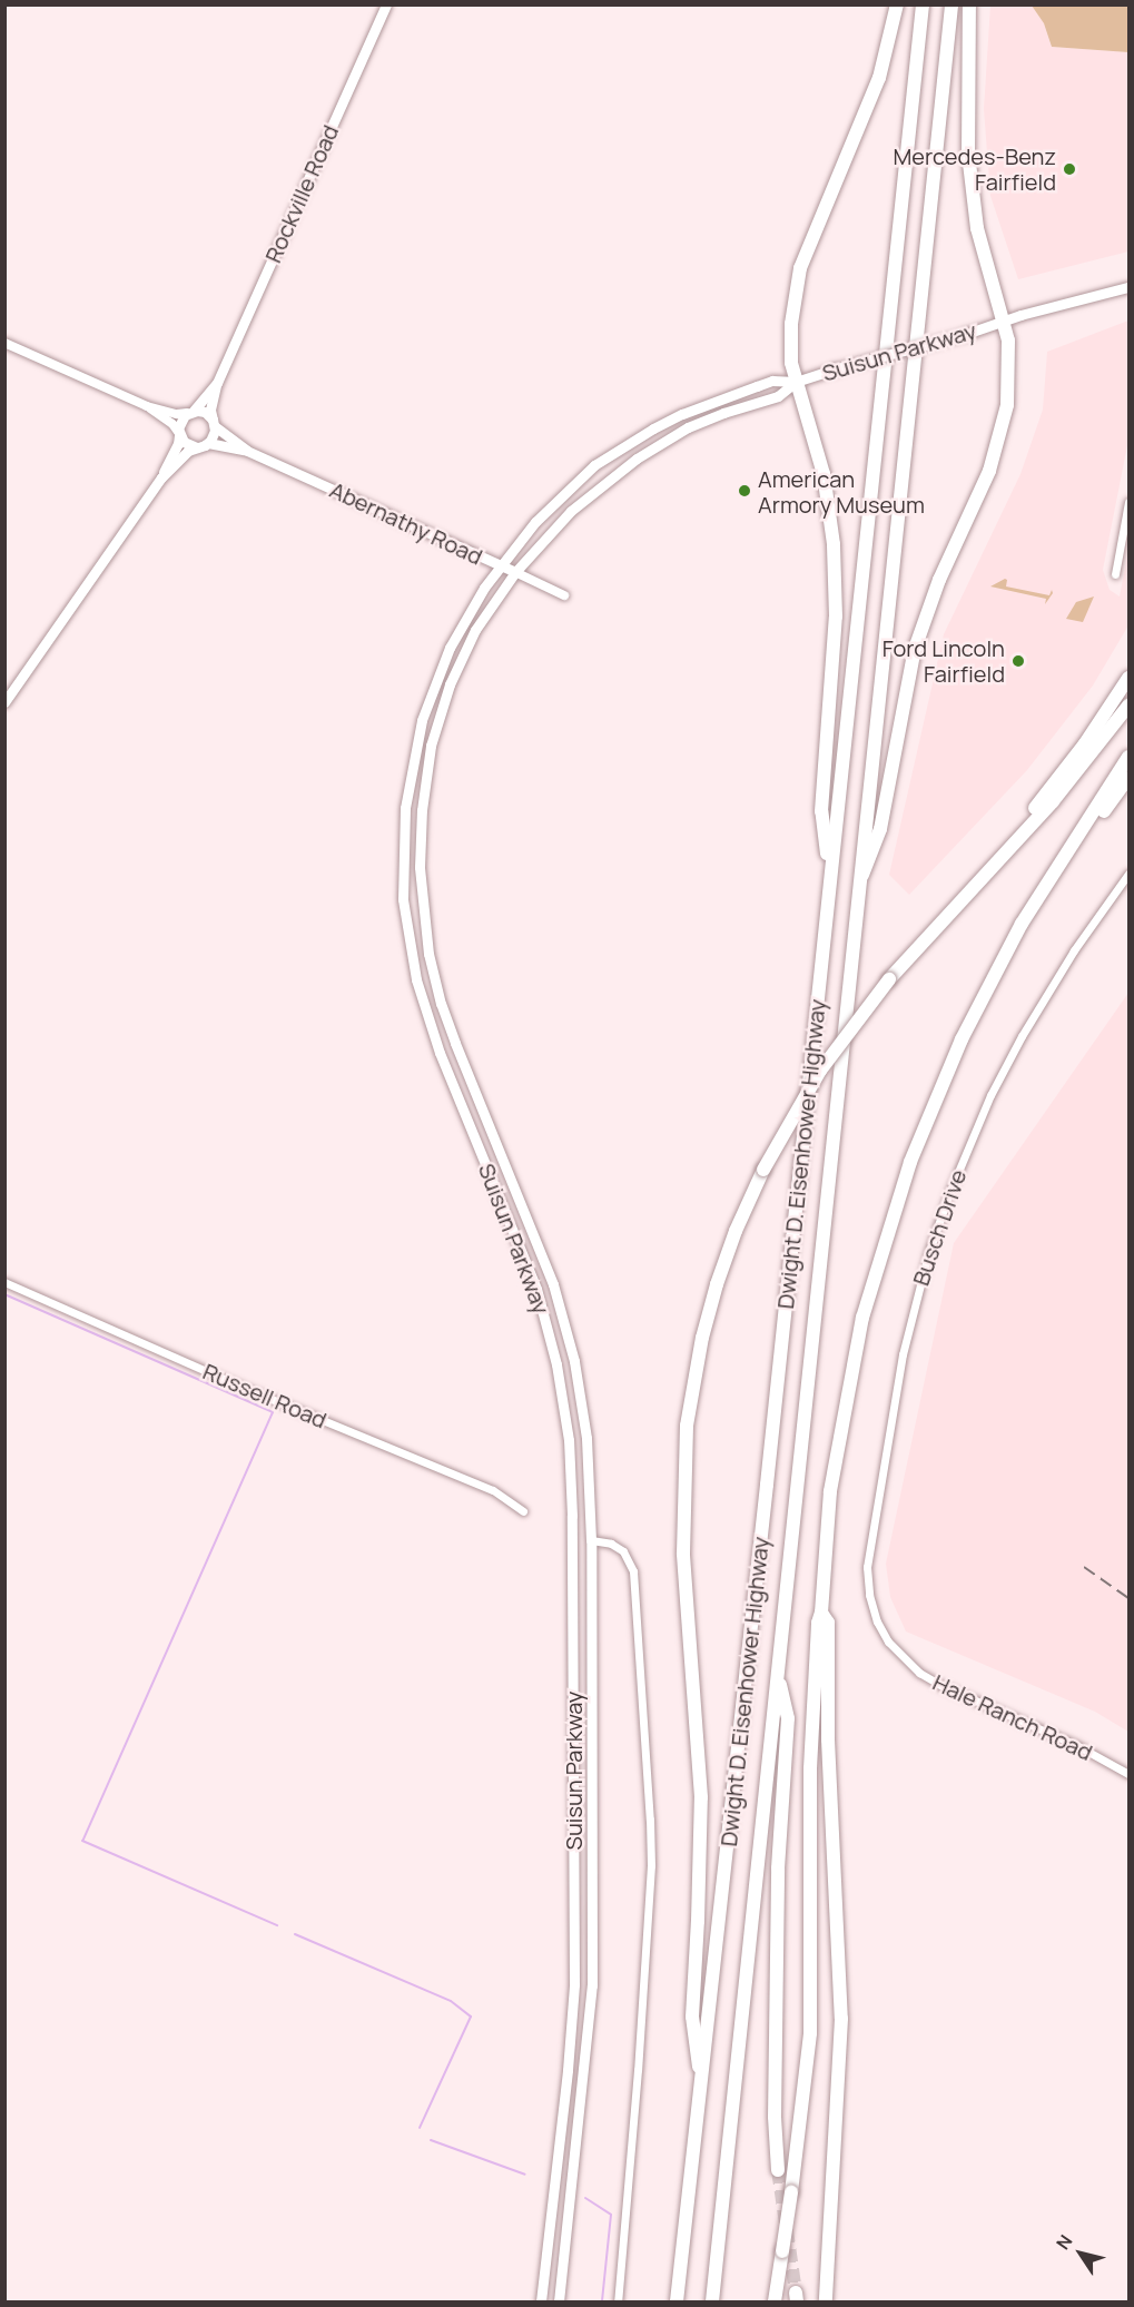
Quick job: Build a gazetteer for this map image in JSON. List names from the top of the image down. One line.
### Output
{"streets":{"highway":["Dwight D. Eisenhower Highway"],"main road":["Rockville Road","Suisun Parkway","Abernathy Road"],"street":["Busch Drive","Russell Road","Hale Ranch Road"]},"crossings":[["Rockville Road","Abernathy Road"],["Suisun Parkway","Abernathy Road"],["Busch Drive","Hale Ranch Road"]],"places":["Mercedes-Benz Fairfield","American Armory Museum","Ford Lincoln Fairfield"],"north":"top left"}
